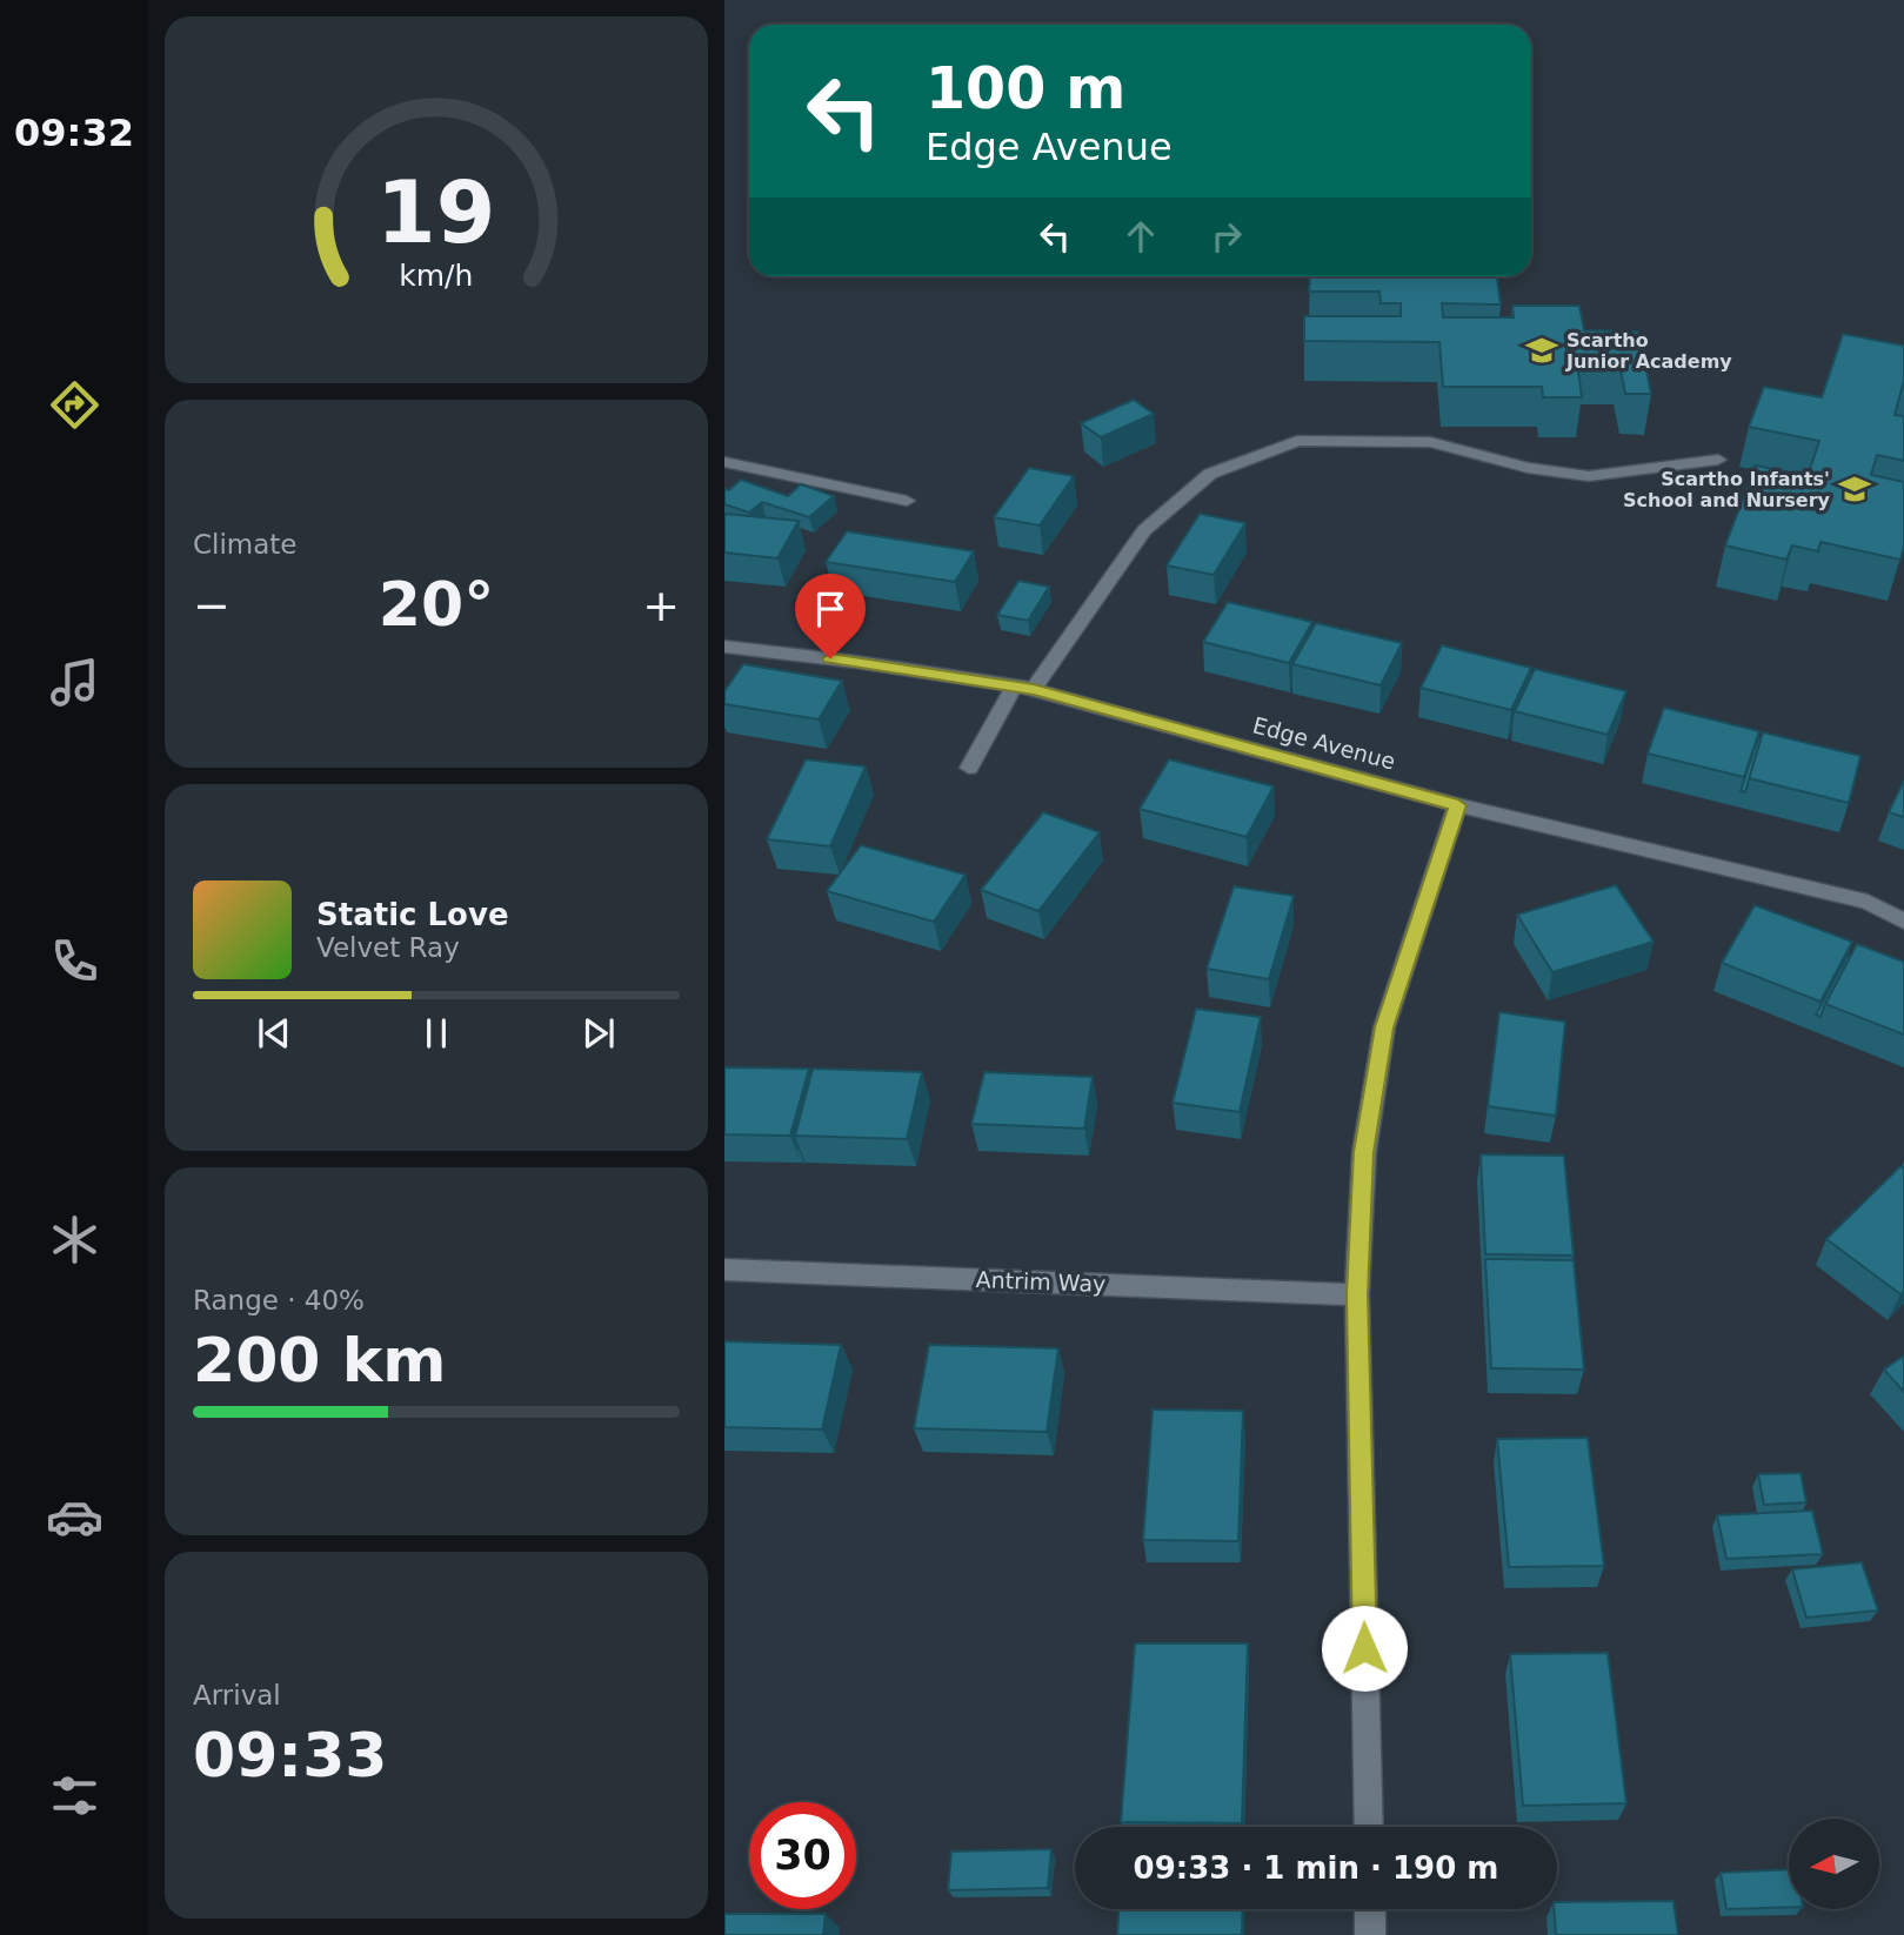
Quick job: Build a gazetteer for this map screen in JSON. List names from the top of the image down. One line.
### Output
{"streets":{"street":["Edge Avenue","Antrim Way"]},"places":{"school or university":["Scartho Junior Academy","Scartho Infants' School and Nursery"]},"north":"left","page":{"tabs":"09:32","turn":["100 m","Edge Avenue"],"tile":["Climate",["Range · 40%","200 km"],["Arrival","09:33"]],"heat":["−","20°","+"],"song":["Static Love","Velvet Ray"],"limit":"30","trip":"09:33 · 1 min · 190 m","gauge":["19","km/h"]}}
